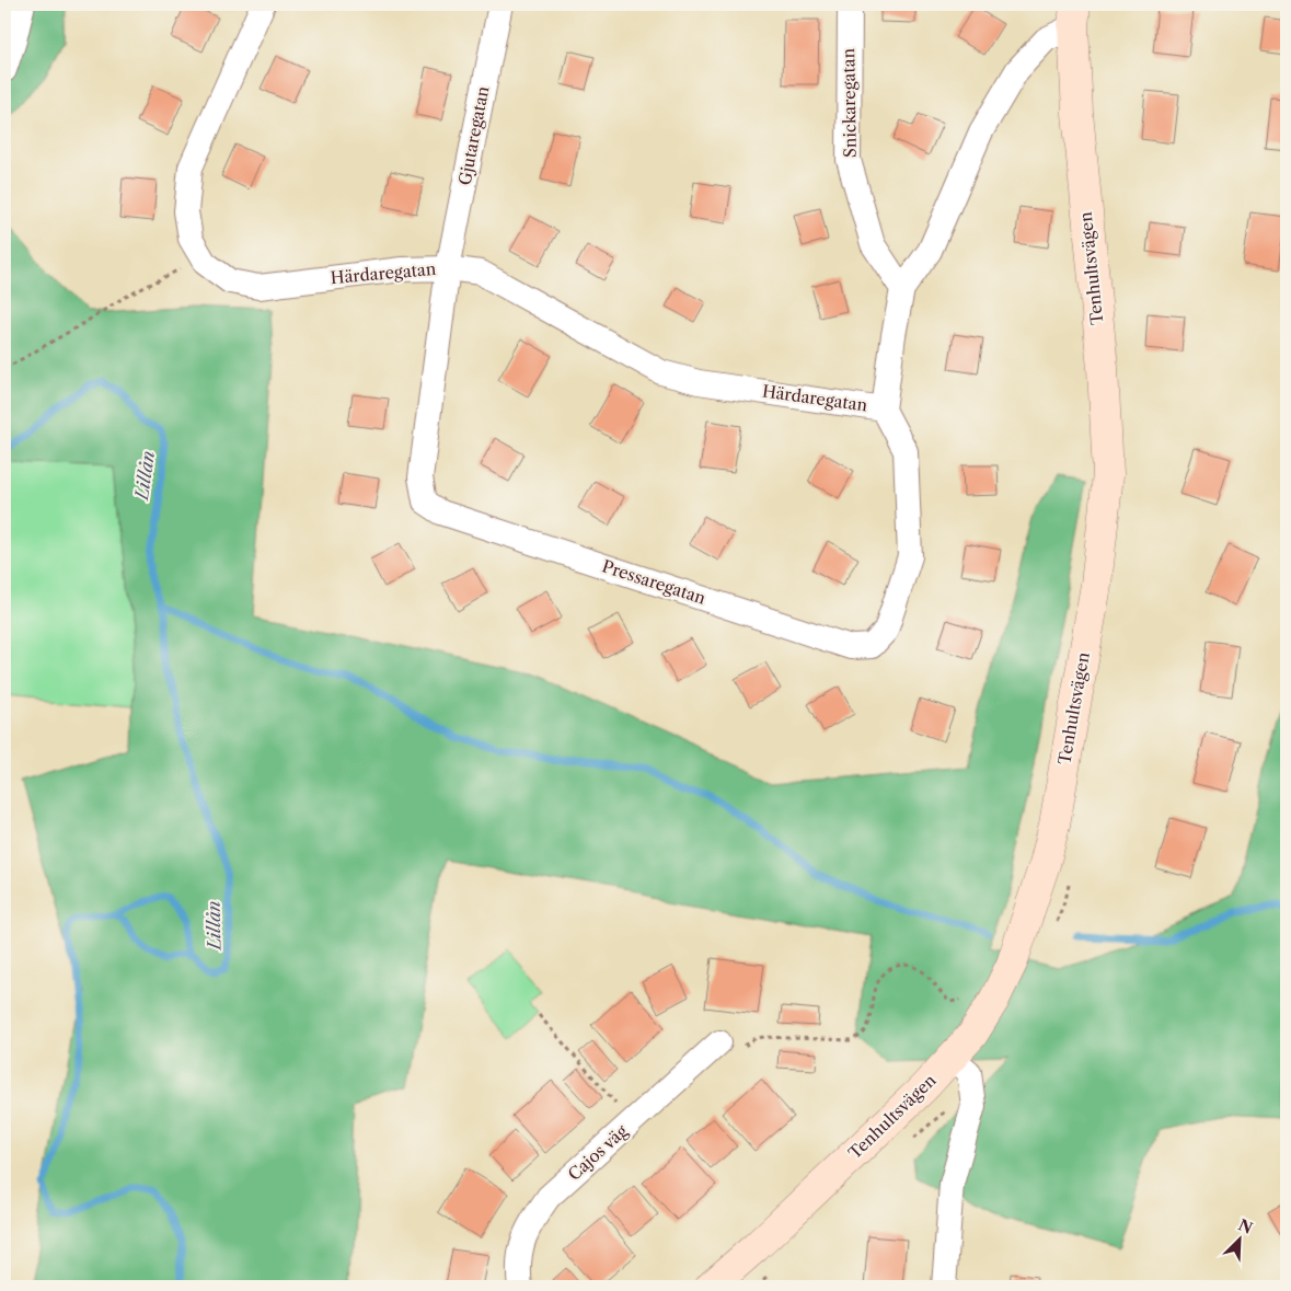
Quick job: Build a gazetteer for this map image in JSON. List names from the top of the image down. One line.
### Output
{"streets":{"street":["Snickaregatan","Gjutaregatan","Tenhultsvägen","Härdaregatan","Pressaregatan","Cajos väg"]},"crossings":[["Gjutaregatan","Härdaregatan"],["Gjutaregatan","Pressaregatan"],["Härdaregatan","Pressaregatan"]],"water":["Lillån"],"north":"top right"}
